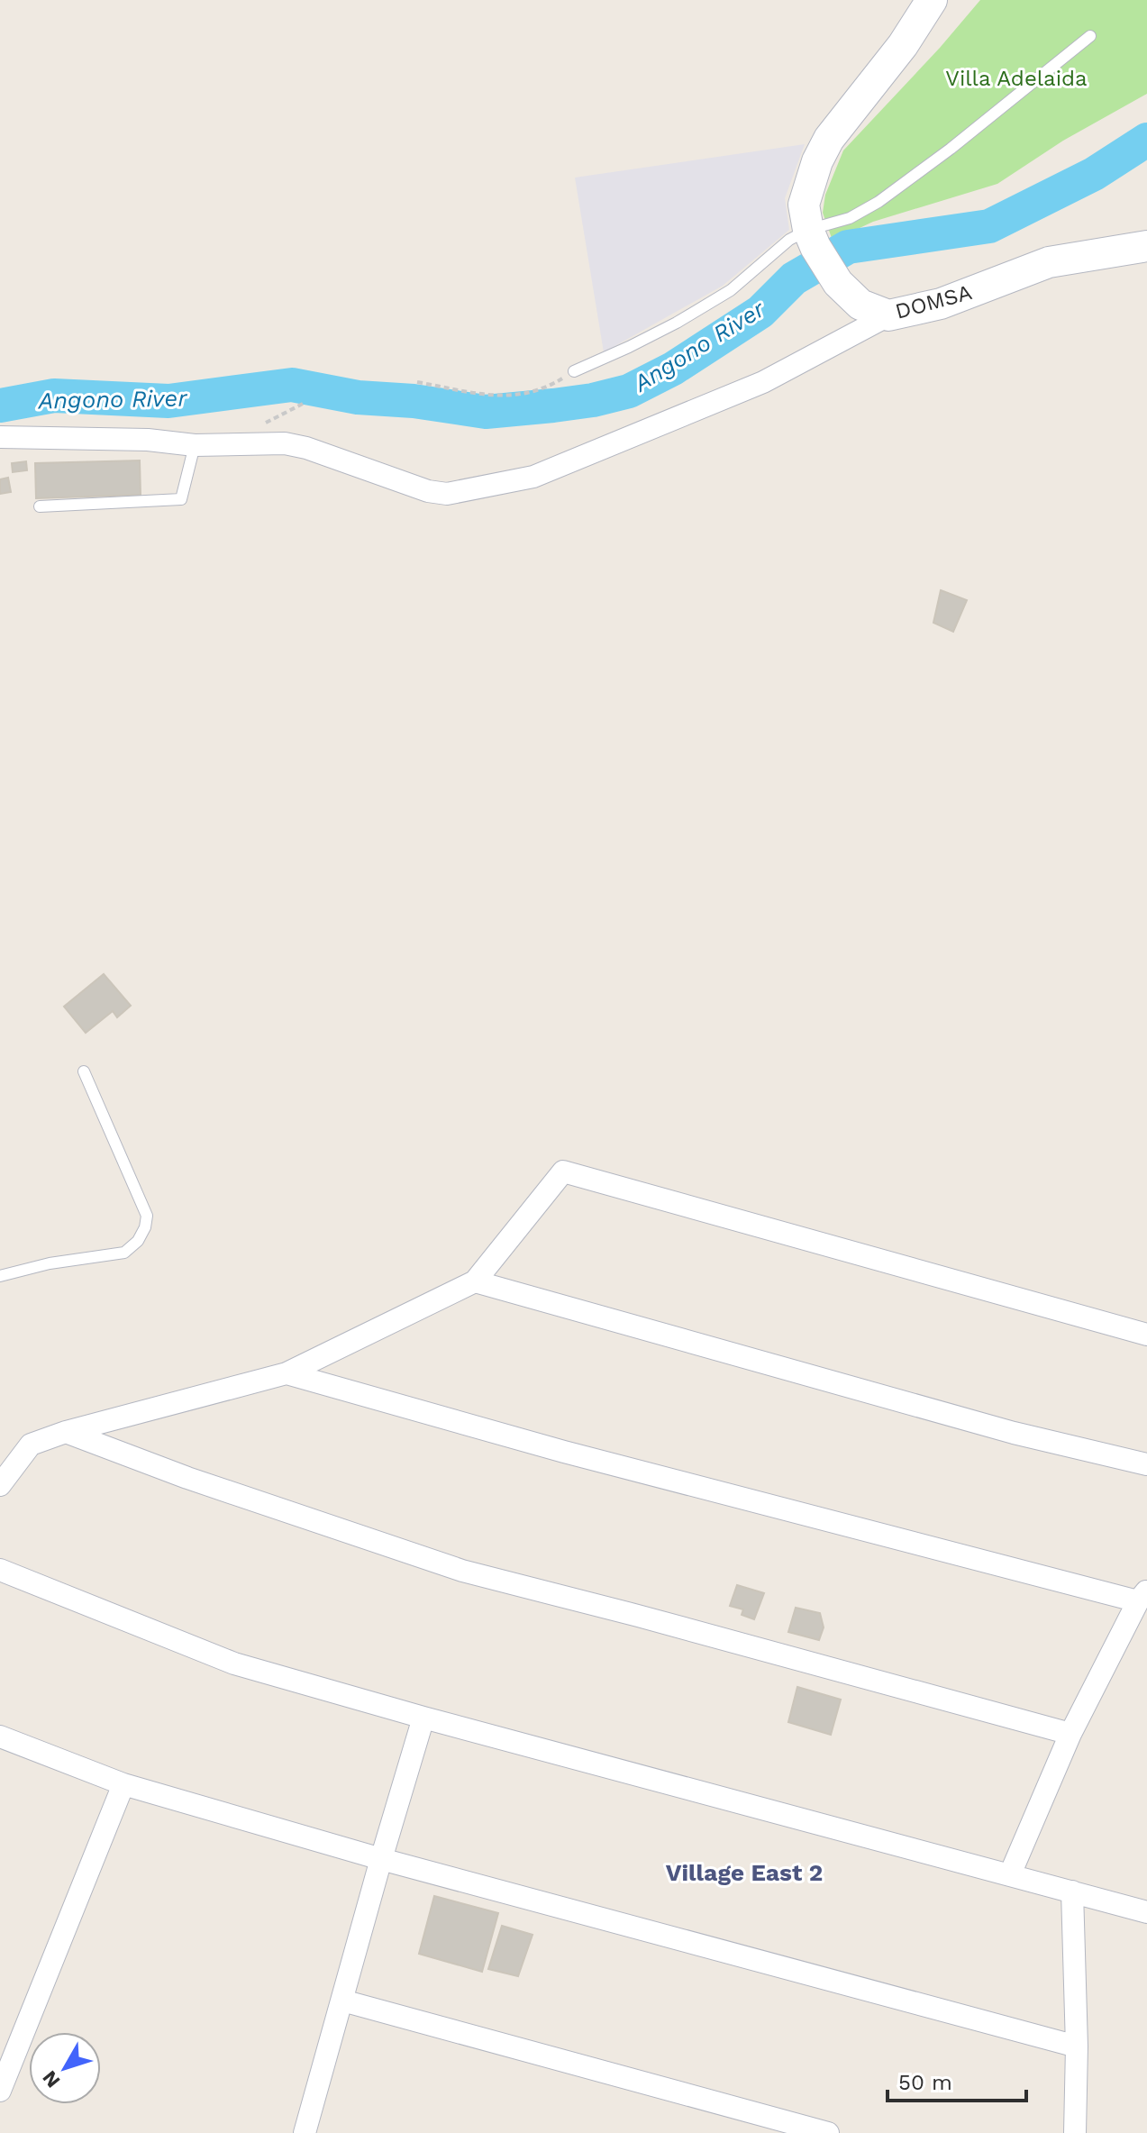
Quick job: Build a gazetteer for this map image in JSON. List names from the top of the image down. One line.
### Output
{"streets":{"main road":["DOMSA"]},"districts":["Village East 2"],"water":["Angono River"],"parks":["Villa Adelaida"],"scale_bar":"50 m","north":"bottom left"}
